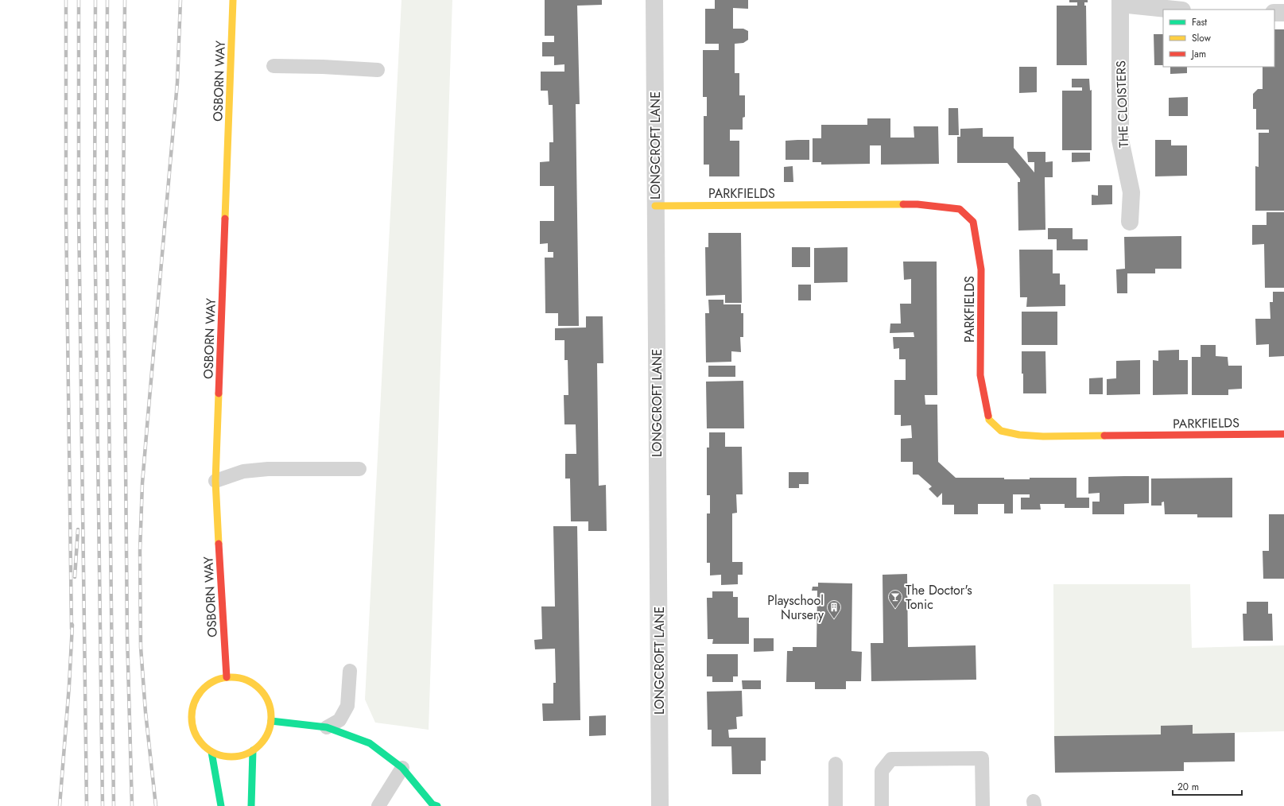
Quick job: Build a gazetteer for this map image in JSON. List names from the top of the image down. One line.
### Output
{"streets":{"street":["OSBORN WAY","THE CLOISTERS","LONGCROFT LANE","PARKFIELDS"]},"crossings":[["LONGCROFT LANE","PARKFIELDS"]],"places":{"bar":["The Doctor's Tonic"],"building":["Playschool Nursery"]},"legend":["Fast","Slow","Jam"],"scale_bar":"20 m"}
